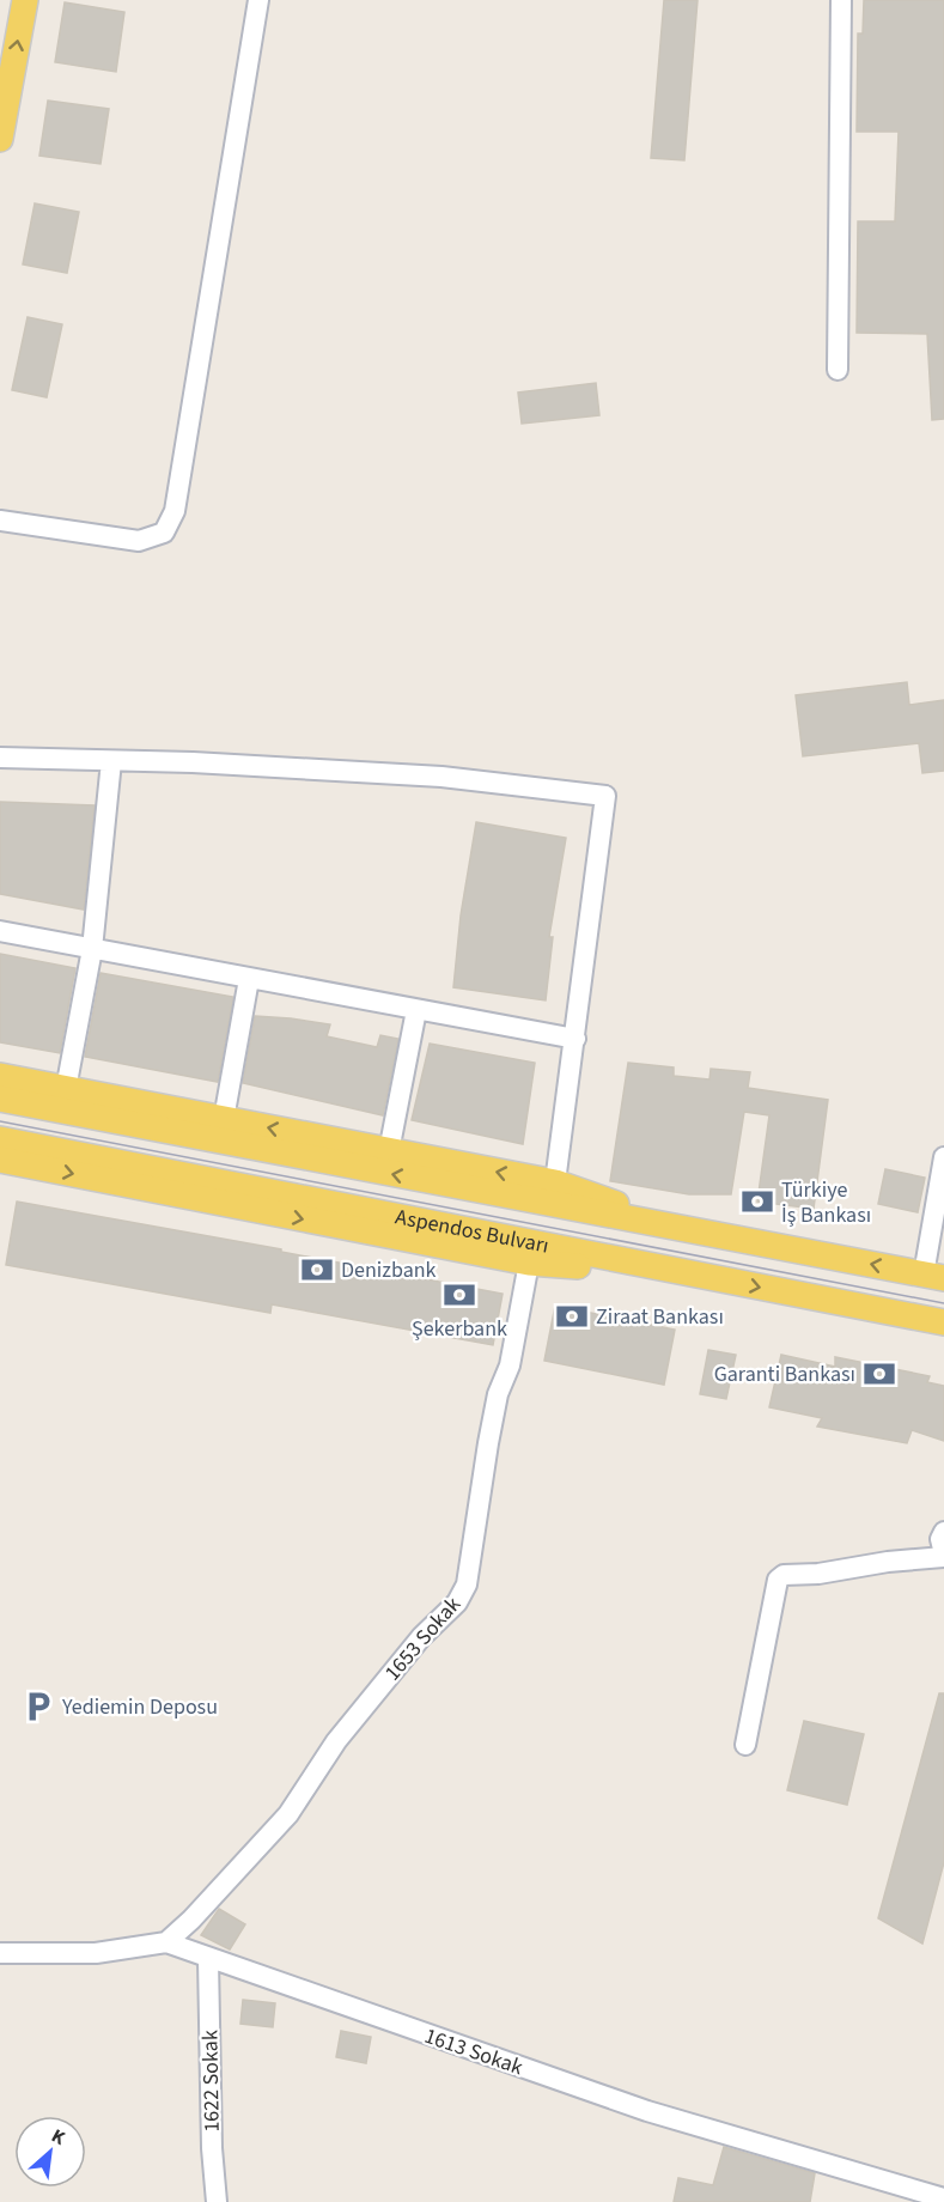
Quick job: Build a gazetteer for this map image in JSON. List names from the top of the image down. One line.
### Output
{"streets":{"main road":["Aspendos Bulvarı"],"street":["1653 Sokak","1613 Sokak","1622 Sokak"]},"crossings":[["1653 Sokak","1613 Sokak"],["1613 Sokak","1622 Sokak"]],"places":{"bank":["Türkiye İş Bankası","Denizbank","Şekerbank","Ziraat Bankası","Garanti Bankası"],"parking":["Yediemin Deposu"]},"north":"top right"}
